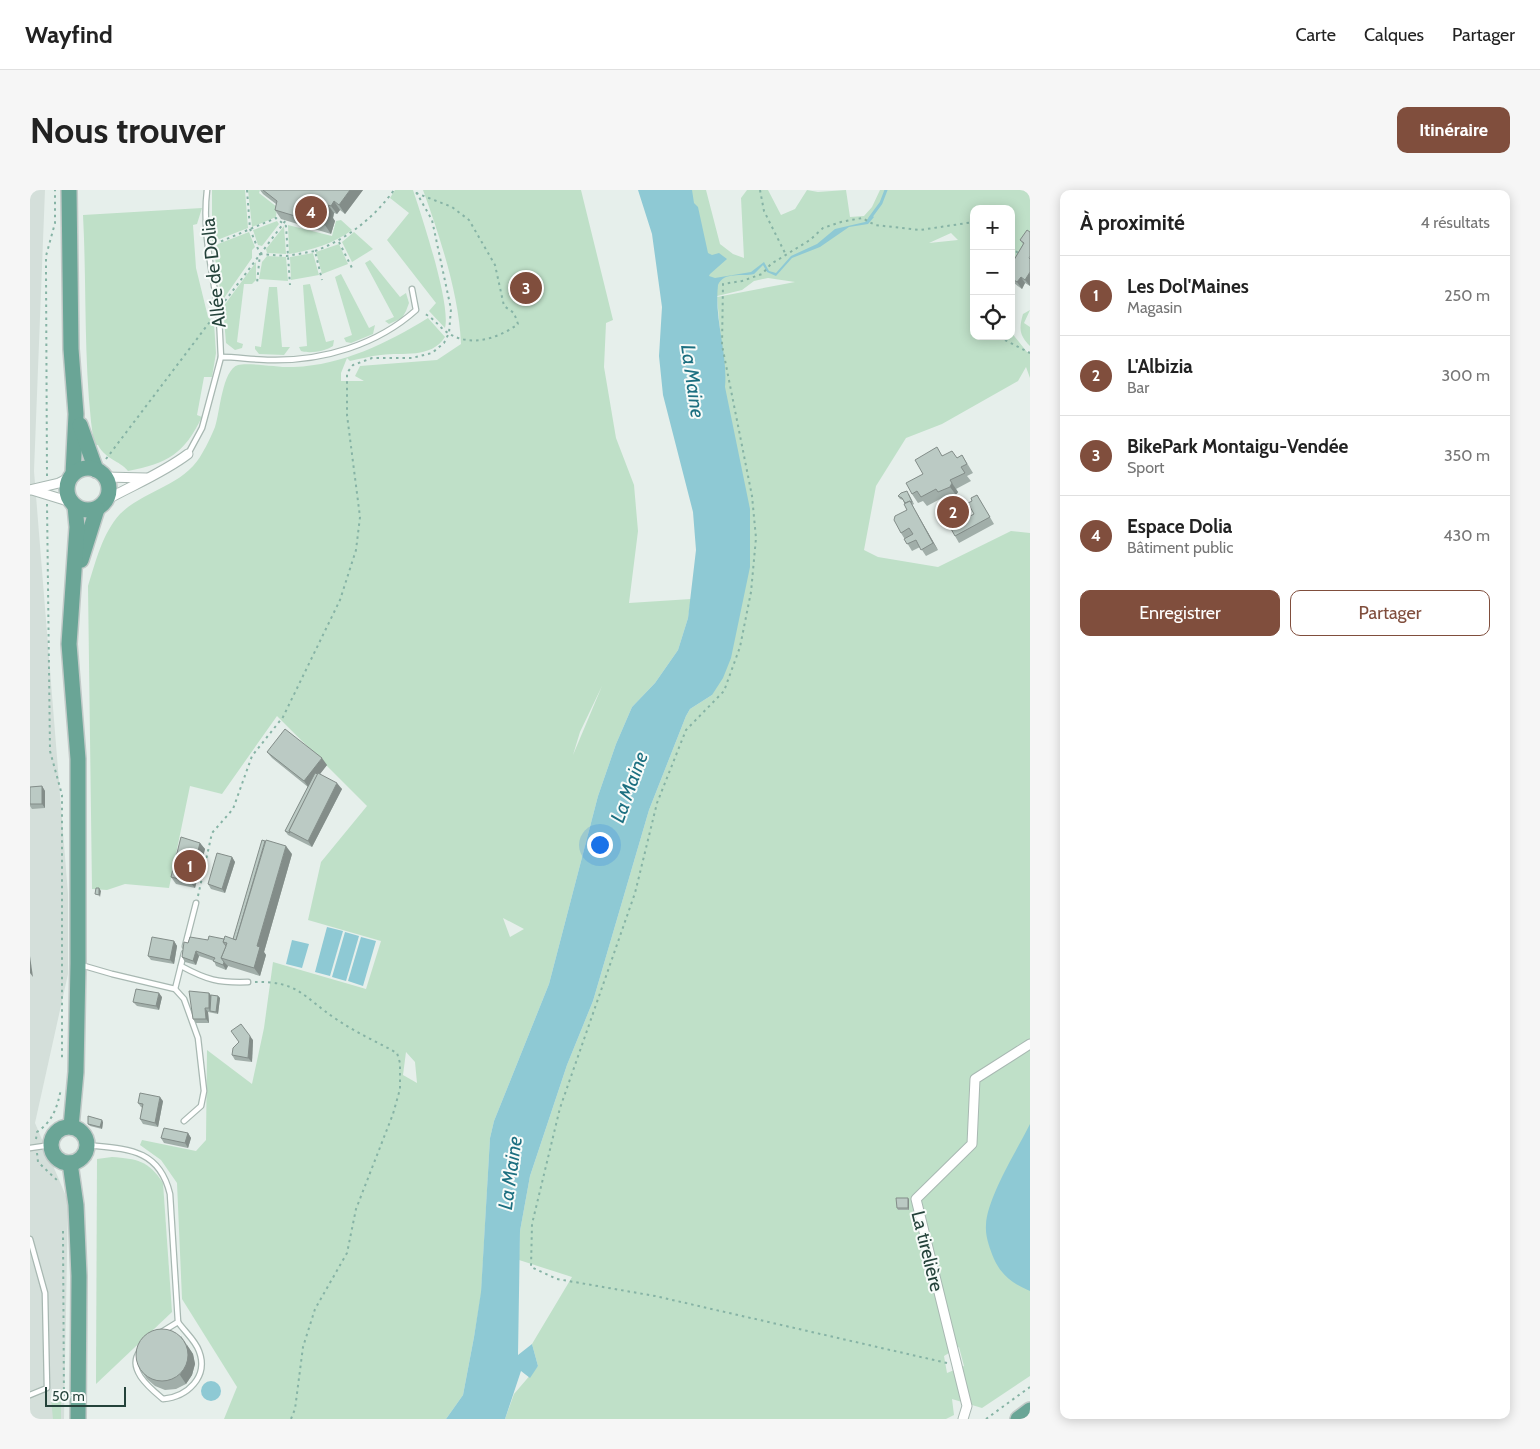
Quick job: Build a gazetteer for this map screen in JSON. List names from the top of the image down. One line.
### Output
{"streets":{"street":["Allée de Dolia","La tirelière"]},"water":["La Maine"],"scale_bar":"50 m","page":{"header":"Wayfind","nav":["Carte","Calques","Partager"],"buttons":["Itinéraire",["Enregistrer","Partager"]],"title":"Nous trouver","heading":["À proximité","4 résultats"],"pins":["4","3","2","1"],"map_buttons":["+","−"],"list":[{"mark":"1","name":"Les Dol'Maines","note":"Magasin","value":"250 m"},{"mark":"2","name":"L'Albizia","note":"Bar","value":"300 m"},{"mark":"3","name":"BikePark Montaigu-Vendée","note":"Sport","value":"350 m"},{"mark":"4","name":"Espace Dolia","note":"Bâtiment public","value":"430 m"}],"scale":"50 m"}}
